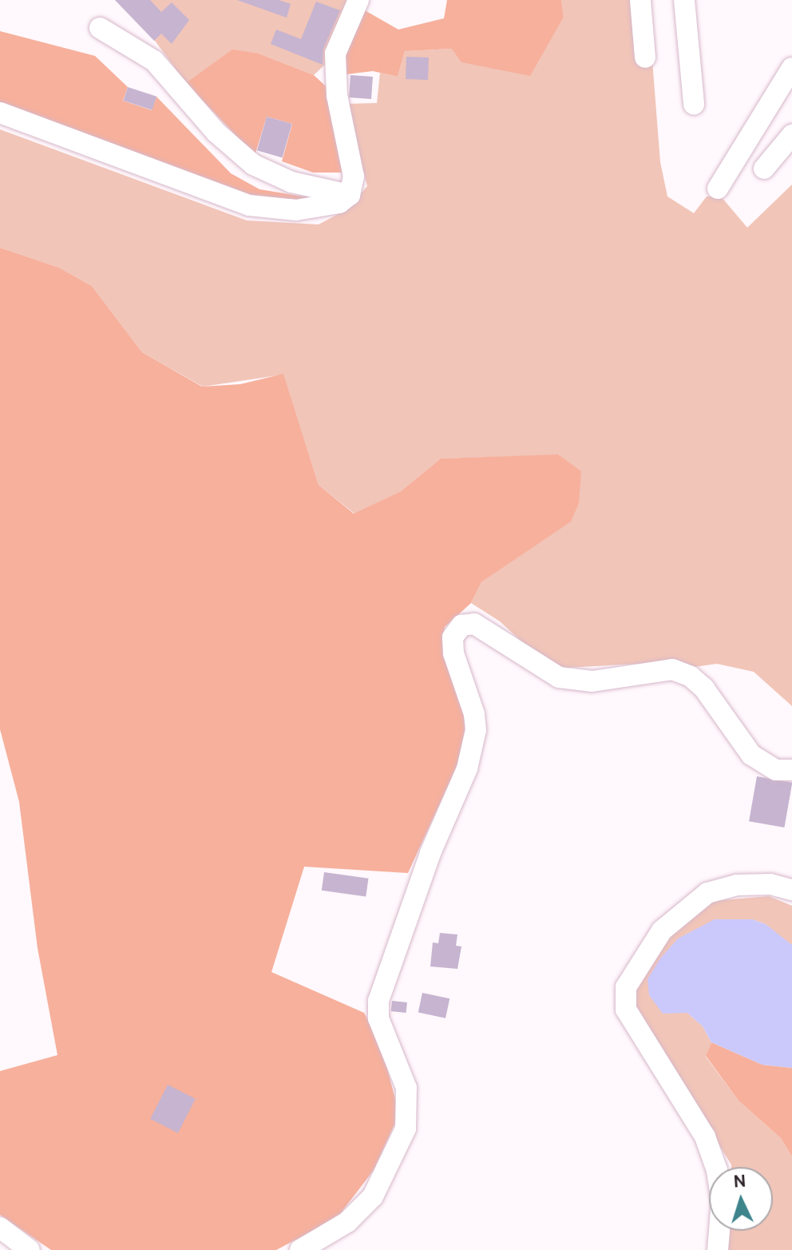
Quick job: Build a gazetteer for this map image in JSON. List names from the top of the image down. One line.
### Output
{"north":"top"}
